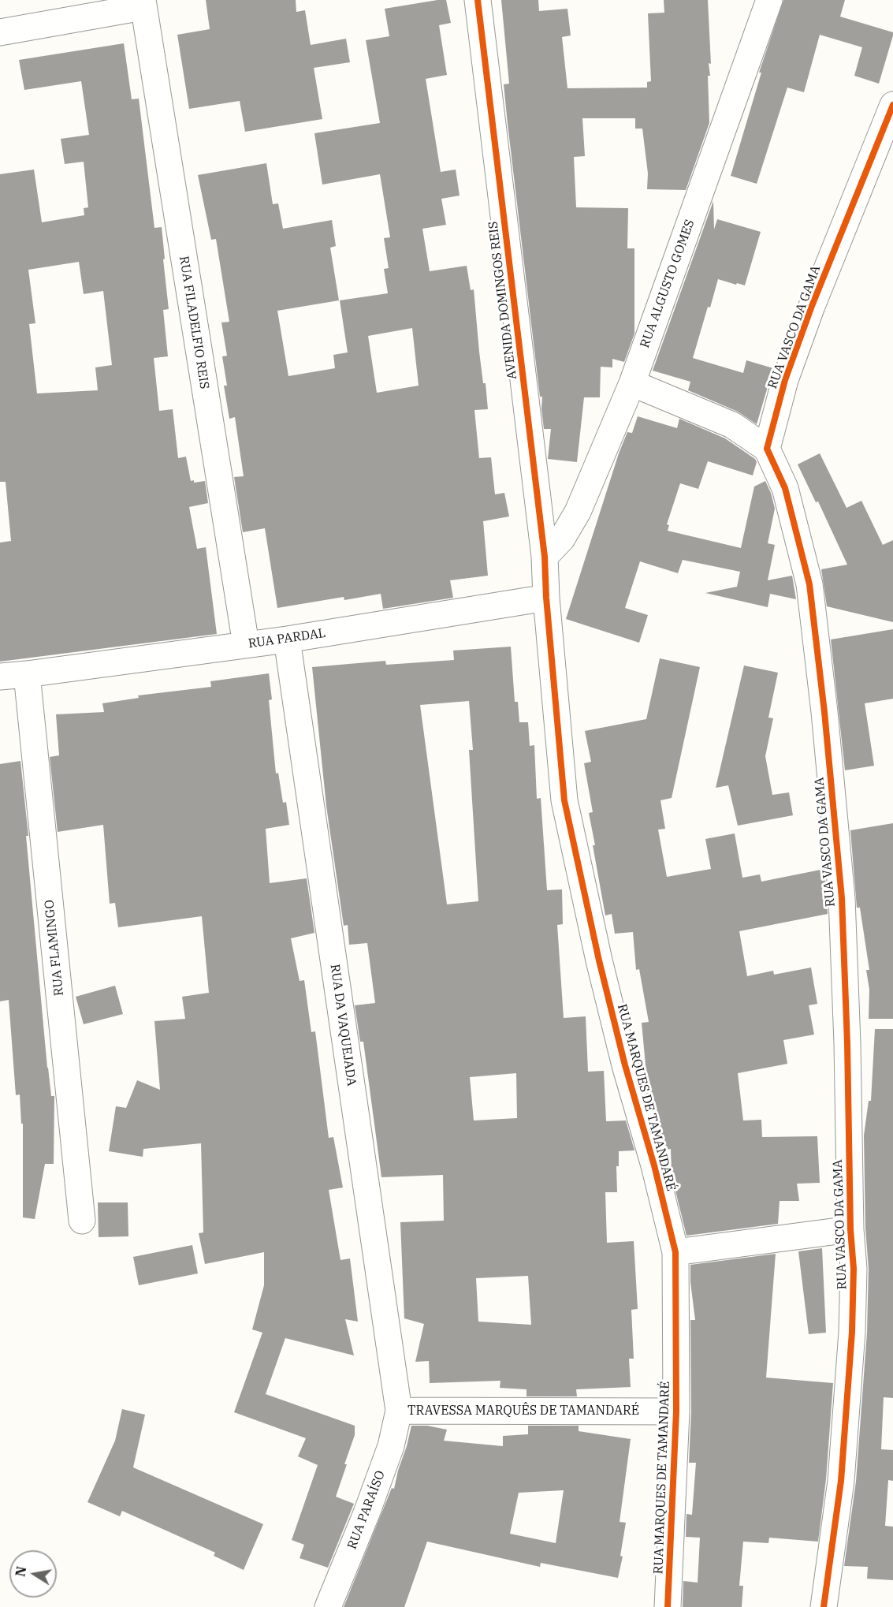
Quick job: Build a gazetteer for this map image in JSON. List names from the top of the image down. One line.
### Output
{"streets":{"street":["RUA ALGUSTO GOMES","AVENIDA DOMINGOS REIS","RUA FILADELFIO REIS","RUA VASCO DA GAMA","RUA PARDAL","RUA FLAMINGO","RUA DA VAQUEJADA","RUA MARQUES DE TAMANDARÉ","TRAVESSA MARQUÊS DE TAMANDARÉ","RUA PARAÍSO"]},"crossings":[["RUA ALGUSTO GOMES","AVENIDA DOMINGOS REIS"],["AVENIDA DOMINGOS REIS","RUA PARDAL"],["AVENIDA DOMINGOS REIS","RUA MARQUES DE TAMANDARÉ"],["RUA FILADELFIO REIS","RUA PARDAL"],["RUA PARDAL","RUA FLAMINGO"],["RUA PARDAL","RUA DA VAQUEJADA"],["RUA PARDAL","RUA MARQUES DE TAMANDARÉ"],["RUA DA VAQUEJADA","TRAVESSA MARQUÊS DE TAMANDARÉ"],["RUA DA VAQUEJADA","RUA PARAÍSO"],["RUA MARQUES DE TAMANDARÉ","TRAVESSA MARQUÊS DE TAMANDARÉ"],["TRAVESSA MARQUÊS DE TAMANDARÉ","RUA PARAÍSO"]],"north":"left"}
